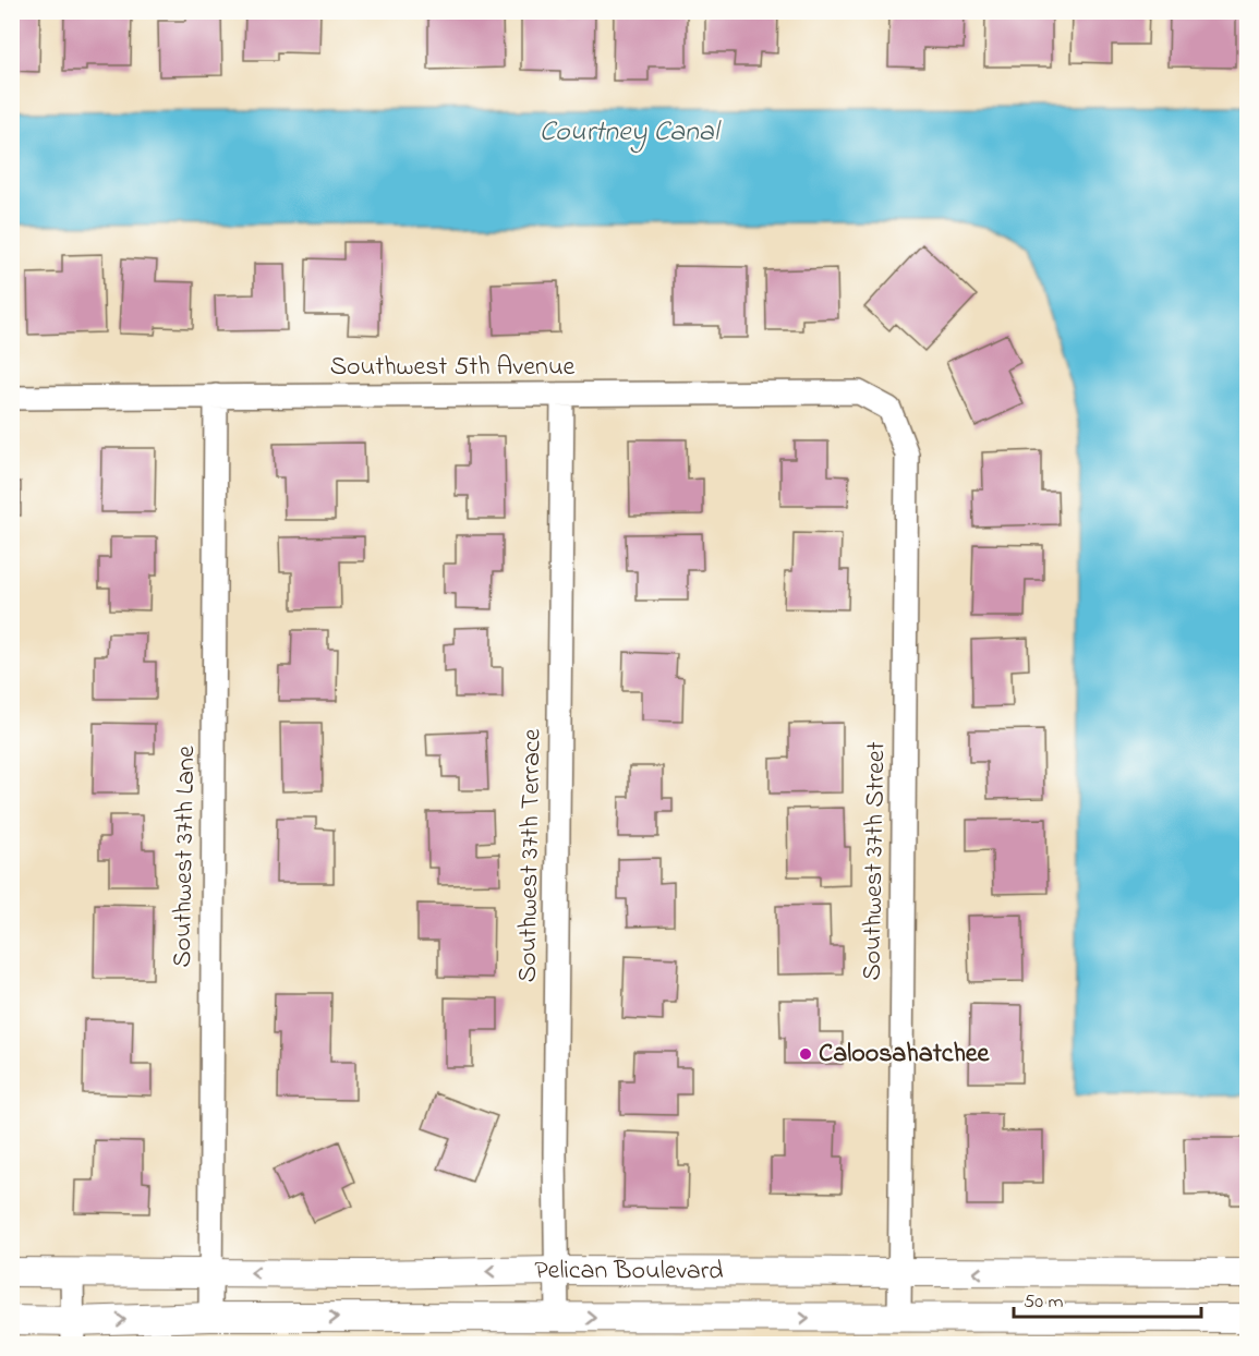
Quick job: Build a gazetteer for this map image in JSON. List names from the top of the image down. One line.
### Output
{"streets":{"street":["Southwest 5th Avenue","Southwest 37th Terrace","Southwest 37th Lane","Southwest 37th Street","Pelican Boulevard"]},"crossings":[["Southwest 5th Avenue","Southwest 37th Terrace"],["Southwest 5th Avenue","Southwest 37th Lane"],["Southwest 5th Avenue","Southwest 37th Street"],["Southwest 37th Terrace","Pelican Boulevard"],["Southwest 37th Lane","Pelican Boulevard"],["Southwest 37th Street","Pelican Boulevard"]],"water":["Courtney Canal"],"places":["Caloosahatchee"],"scale_bar":"50 m"}
